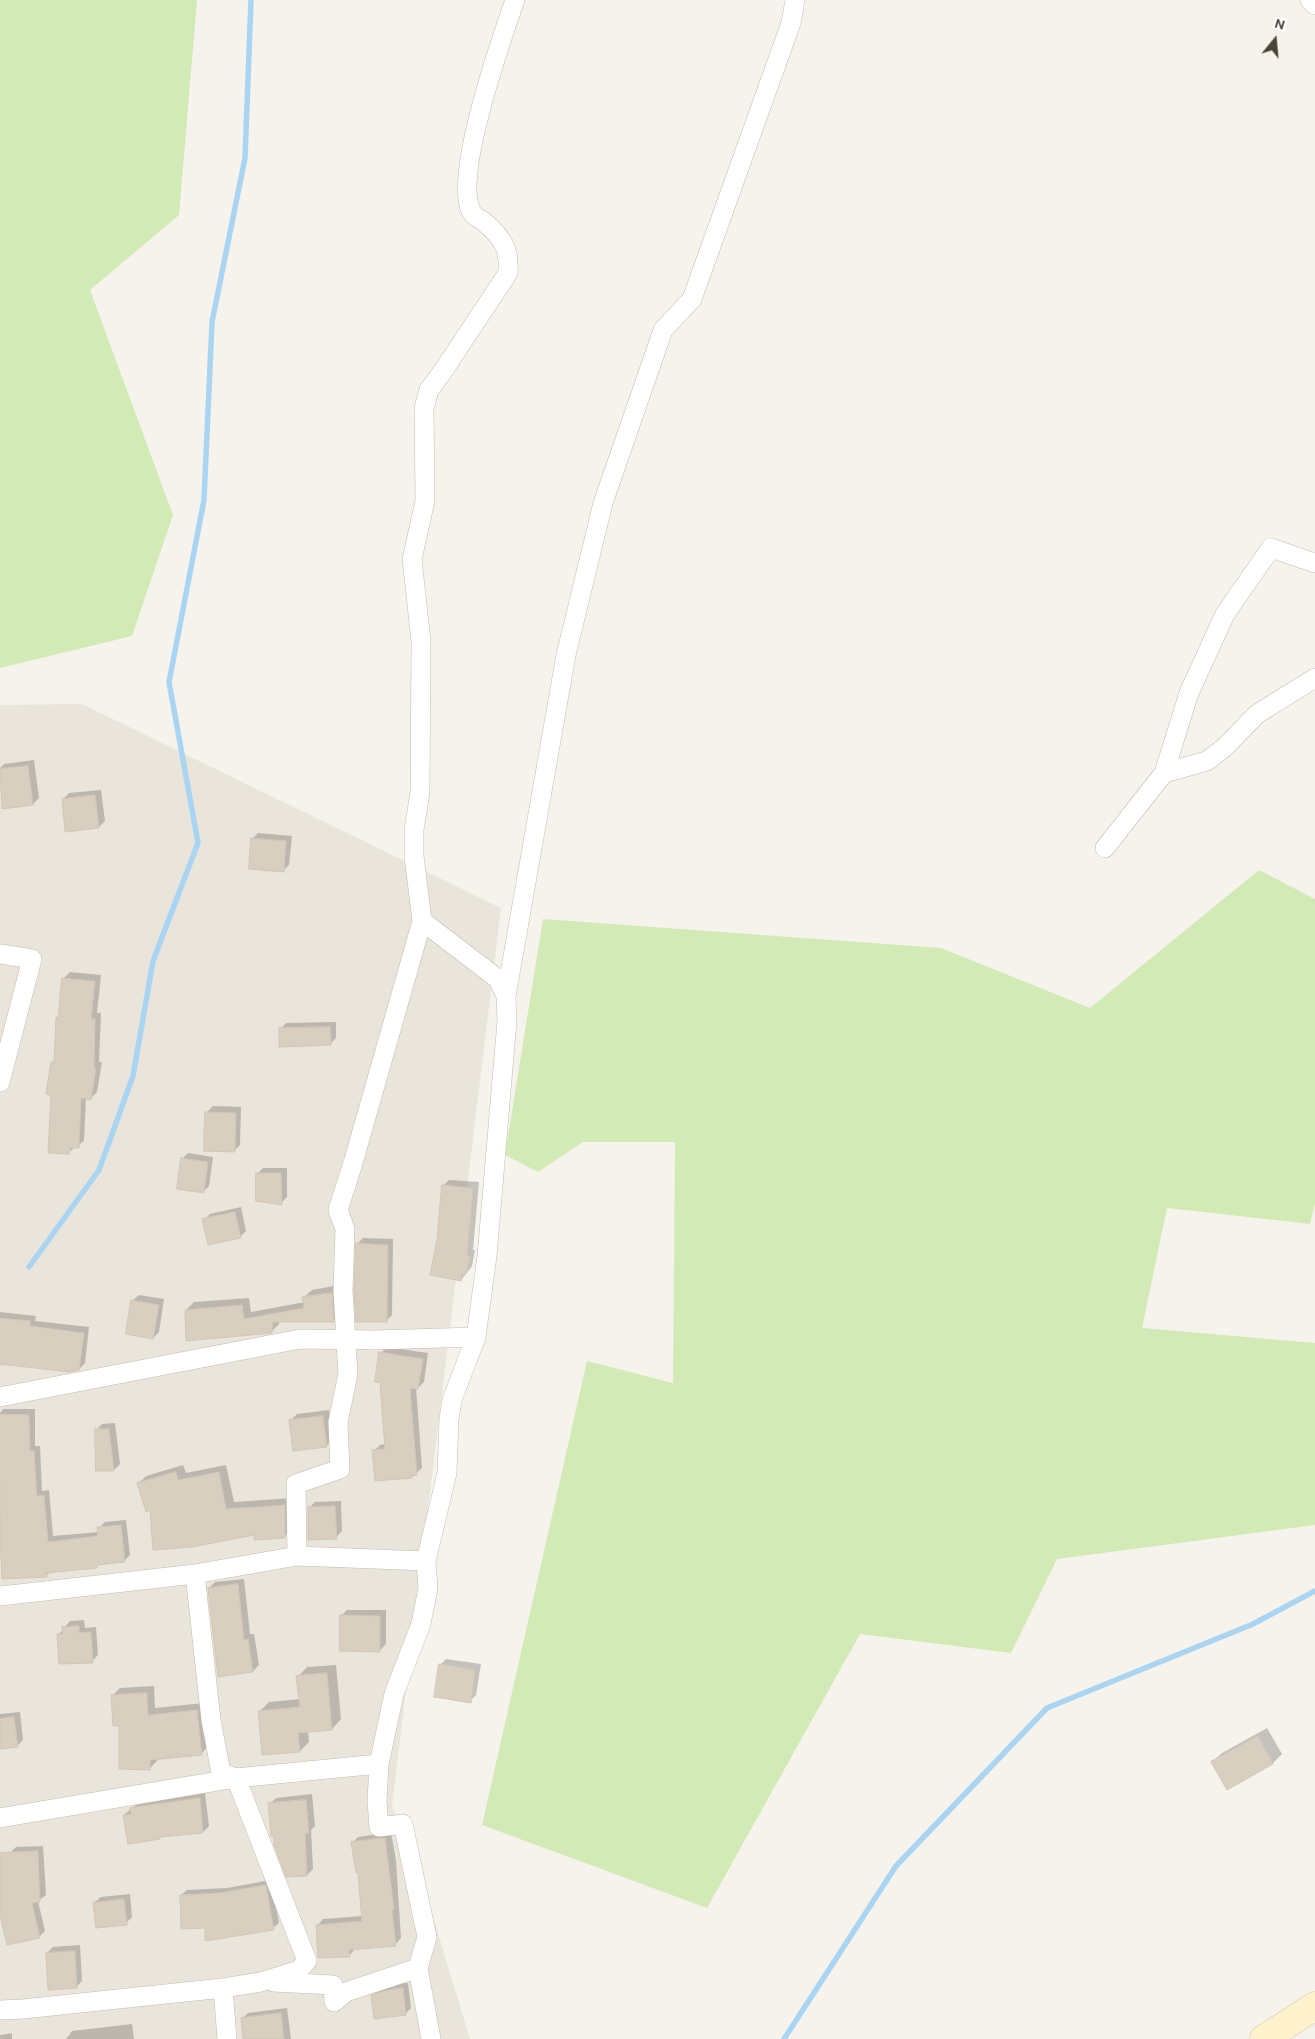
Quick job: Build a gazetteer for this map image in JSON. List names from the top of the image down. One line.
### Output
{"north":"top"}
